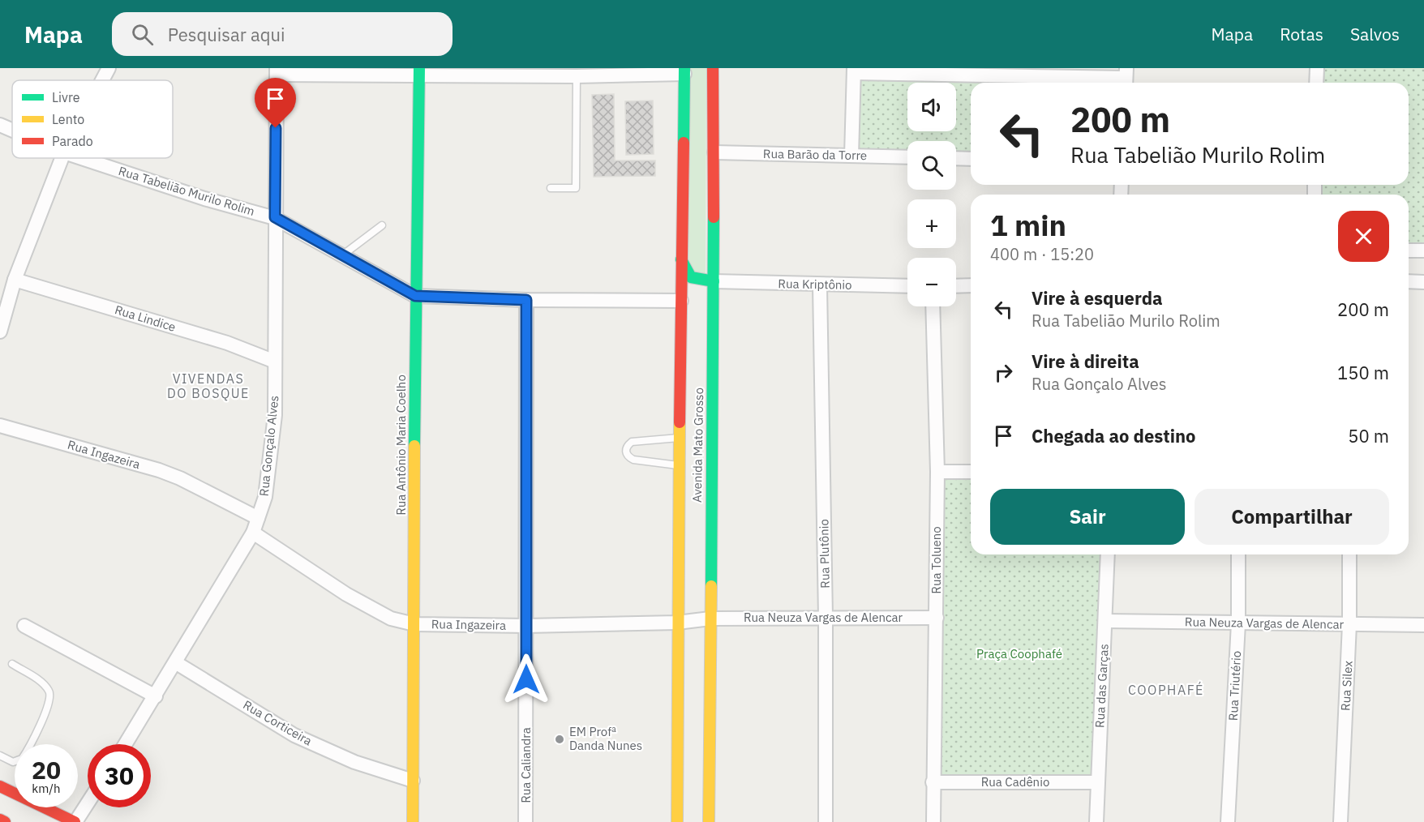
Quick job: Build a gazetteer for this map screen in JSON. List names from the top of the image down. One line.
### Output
{"streets":{"main road":["Rua Antônio Maria Coelho","Avenida Mato Grosso"],"street":["Rua Barão da Torre","Rua Tabelião Murilo Rolim","Rua Kriptônio","Rua Lindice","Rua Gonçalo Alves","Rua Ingazeira","Rua Plutônio","Rua Tolueno","Rua Neuza Vargas de Alencar","Rua das Garças","Rua Triutério","Rua Silex","Rua Corticeira","Rua Caliandra","Rua Cadênio"]},"crossings":[["Rua Barão da Torre","Avenida Mato Grosso"],["Rua Tabelião Murilo Rolim","Rua Antônio Maria Coelho"],["Rua Tabelião Murilo Rolim","Avenida Mato Grosso"],["Rua Tabelião Murilo Rolim","Rua Gonçalo Alves"],["Rua Tabelião Murilo Rolim","Rua Caliandra"],["Rua Kriptônio","Avenida Mato Grosso"],["Rua Kriptônio","Rua Plutônio"],["Rua Lindice","Rua Gonçalo Alves"],["Rua Antônio Maria Coelho","Rua Ingazeira"],["Rua Antônio Maria Coelho","Rua Corticeira"],["Avenida Mato Grosso","Rua Ingazeira"],["Avenida Mato Grosso","Rua Neuza Vargas de Alencar"],["Rua Gonçalo Alves","Rua Ingazeira"],["Rua Gonçalo Alves","Rua Corticeira"],["Rua Ingazeira","Rua Neuza Vargas de Alencar"],["Rua Ingazeira","Rua Caliandra"],["Rua Plutônio","Rua Neuza Vargas de Alencar"],["Rua Tolueno","Rua Neuza Vargas de Alencar"],["Rua Tolueno","Rua Cadênio"],["Rua Neuza Vargas de Alencar","Rua das Garças"],["Rua Neuza Vargas de Alencar","Rua Triutério"],["Rua Neuza Vargas de Alencar","Rua Silex"],["Rua das Garças","Rua Cadênio"]],"districts":["VIVENDAS DO BOSQUE","COOPHAFÉ"],"parks":["Praça Coophafé"],"places":["EM Profª Danda Nunes"],"legend":["Livre","Lento","Parado"],"page":{"header":"Mapa","search":"Pesquisar aqui","nav":["Mapa","Rotas","Salvos"],"map_buttons":["+","−"],"turn":["200 m","Rua Tabelião Murilo Rolim"],"heading":["1 min","400 m · 15:20"],"list":[{"name":"Vire à esquerda","note":"Rua Tabelião Murilo Rolim","value":"200 m"},{"name":"Vire à direita","note":"Rua Gonçalo Alves","value":"150 m"},{"name":"Chegada ao destino","value":"50 m"}],"buttons":["Sair","Compartilhar"],"speed":"20 km/h","limit":"30"}}
